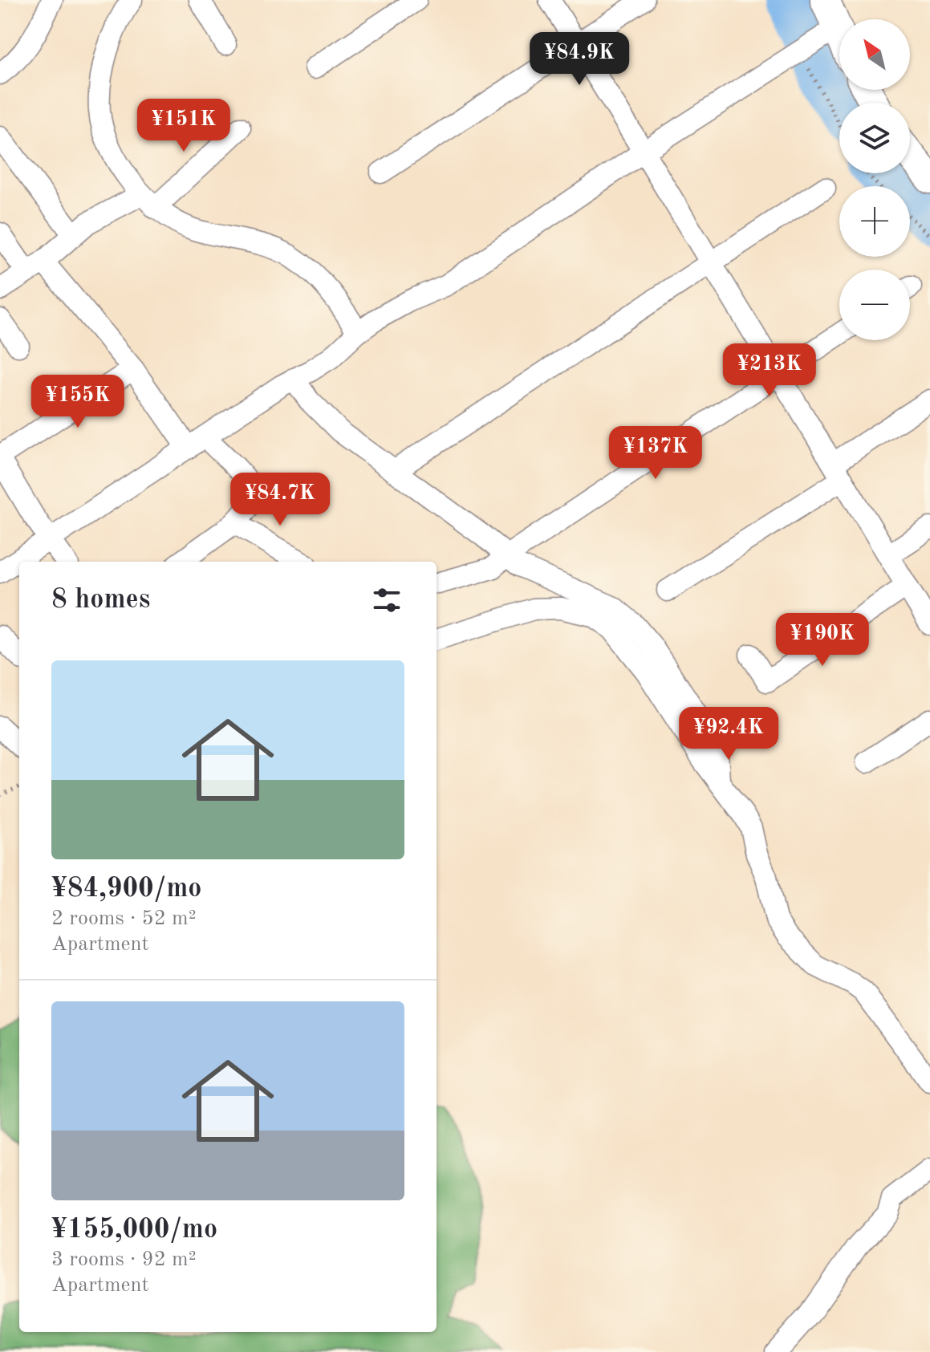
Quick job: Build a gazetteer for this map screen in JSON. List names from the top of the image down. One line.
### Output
{"north":"top left","page":{"map_buttons":["+","−"],"price":["¥84.9K","¥151K","¥213K","¥155K","¥137K","¥84.7K","¥190K","¥92.4K"],"heading":"8 homes","list":[{"name":"¥84,900/mo","note":"2 rooms · 52 m² · Apartment"},{"name":"¥155,000/mo","note":"3 rooms · 92 m² · Apartment"}]}}
